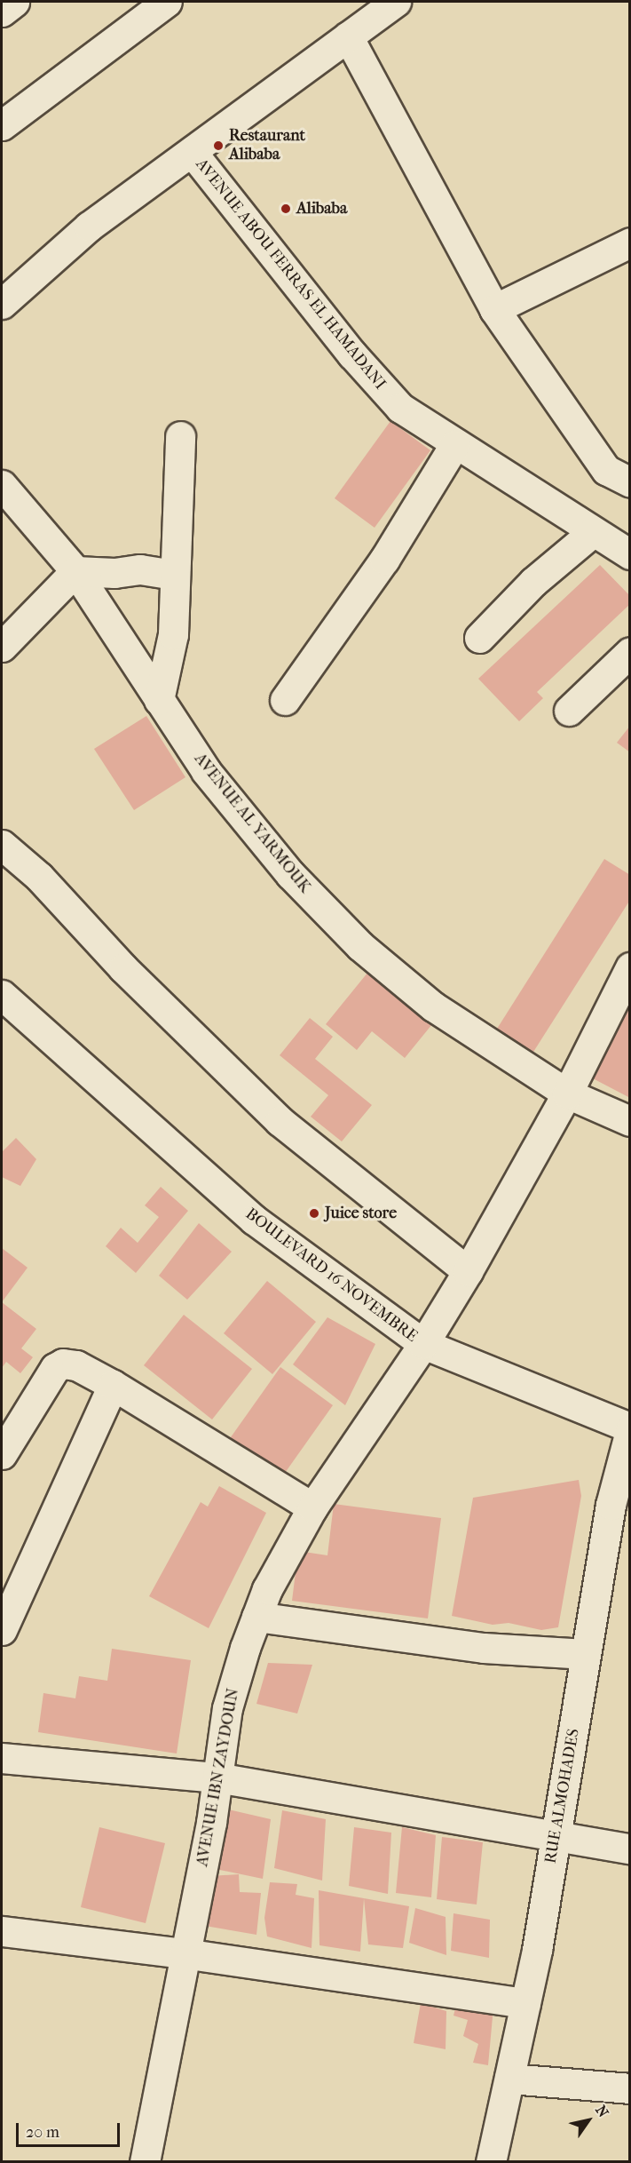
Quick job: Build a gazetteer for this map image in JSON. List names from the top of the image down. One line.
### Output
{"streets":{"street":["AVENUE ABOU FERRAS EL HAMADANI","AVENUE AL YARMOUK","BOULEVARD 16 NOVEMBRE","AVENUE IBN ZAYDOUN","RUE ALMOHADES"]},"crossings":[["AVENUE AL YARMOUK","AVENUE IBN ZAYDOUN"],["BOULEVARD 16 NOVEMBRE","AVENUE IBN ZAYDOUN"],["BOULEVARD 16 NOVEMBRE","RUE ALMOHADES"]],"places":["Restaurant Alibaba","Alibaba","Juice store"],"scale_bar":"20 m","north":"top right"}
